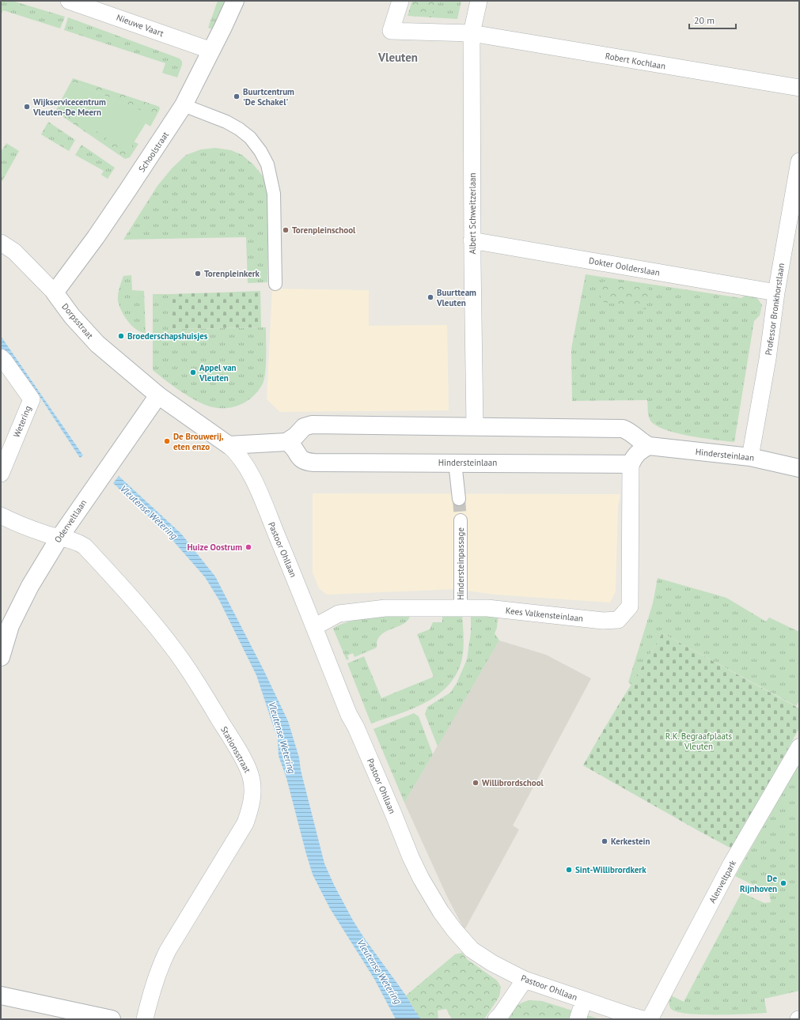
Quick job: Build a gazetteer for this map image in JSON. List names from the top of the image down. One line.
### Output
{"streets":{"street":["Nieuwe Vaart","Robert Kochlaan","Schoolstraat","Albert Schweitzerlaan","Dokter Oolderslaan","Professor Bronkhorstlaan","Dorpsstraat","Wetering","Hindersteinlaan","Odenveltlaan","Pastoor Ohllaan","Hindersteinpassage","Kees Valkensteinlaan","Stationsstraat","Alenveltpark"]},"crossings":[["Nieuwe Vaart","Schoolstraat"],["Robert Kochlaan","Albert Schweitzerlaan"],["Schoolstraat","Dorpsstraat"],["Albert Schweitzerlaan","Dokter Oolderslaan"],["Albert Schweitzerlaan","Hindersteinlaan"],["Dokter Oolderslaan","Professor Bronkhorstlaan"],["Professor Bronkhorstlaan","Hindersteinlaan"],["Dorpsstraat","Odenveltlaan"],["Hindersteinlaan","Kees Valkensteinlaan"],["Odenveltlaan","Stationsstraat"],["Pastoor Ohllaan","Kees Valkensteinlaan"],["Hindersteinpassage","Kees Valkensteinlaan"]],"districts":["Vleuten"],"water":["Vleutense Wetering"],"parks":["R.K. Begraafplaats Vleuten"],"places":["Buurtcentrum 'De Schakel'","Wijkservicecentrum Vleuten-De Meern","Torenpleinschool","Torenpleinkerk","Buurtteam Vleuten","Broederschapshuisjes","Appel van Vleuten","De Brouwerij, eten enzo","Huize Oostrum","Willibrordschool","Kerkestein","Sint-Willibrordkerk","De Rijnhoven"],"scale_bar":"20 m"}
